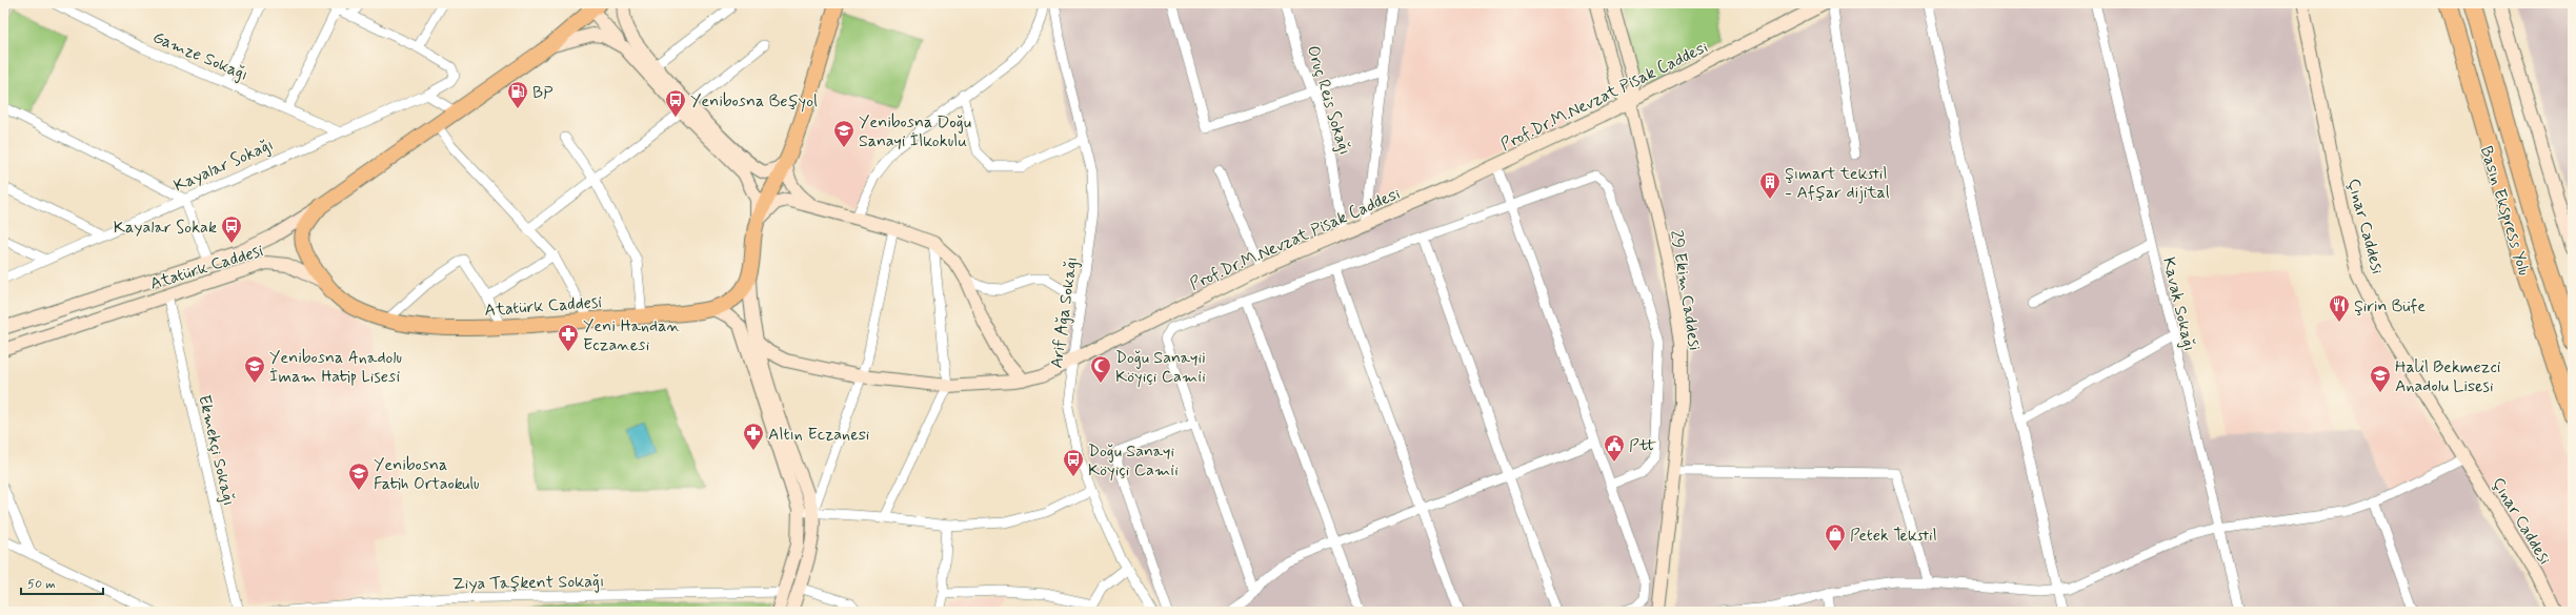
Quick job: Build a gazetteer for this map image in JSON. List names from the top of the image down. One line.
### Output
{"streets":{"highway":["Basın Ekspress Yolu"],"main road":["Prof.Dr.M.Nevzat Pisak Caddesi","Çınar Caddesi","Atatürk Caddesi","29 Ekim Caddesi"],"street":["Gamze Sokağı","Oruç Reis Sokağı","Kayalar Sokağı","Kavak Sokağı","Arif Ağa Sokağı","Ekmekçi Sokağı","Ziya Taşkent Sokağı"]},"crossings":[["Gamze Sokağı","Kayalar Sokağı"],["Prof.Dr.M.Nevzat Pisak Caddesi","Oruç Reis Sokağı"],["Prof.Dr.M.Nevzat Pisak Caddesi","29 Ekim Caddesi"],["Prof.Dr.M.Nevzat Pisak Caddesi","Arif Ağa Sokağı"],["Atatürk Caddesi","Ekmekçi Sokağı"]],"places":{"fuel station":["BP"],"bus stop":["Yenibosna Beşyol","Kayalar Sokak","Doğu Sanayi Köyiçi Camii"],"school or university":["Yenibosna Doğu Sanayi İlkokulu","Yenibosna Anadolu İmam Hatip Lisesi","Halil Bekmezci Anadolu Lisesi","Yenibosna Fatih Ortaokulu"],"building":["Şımart tekstil - Afşar dijital"],"restaurant":["Şirin Büfe"],"pharmacy":["Yeni Handan Eczanesi","Altın Eczanesi"],"mosque":["Doğu Sanayii Köyiçi Camii"],"public building":["Ptt"],"shop":["Petek Tekstil"]},"scale_bar":"50 m"}
